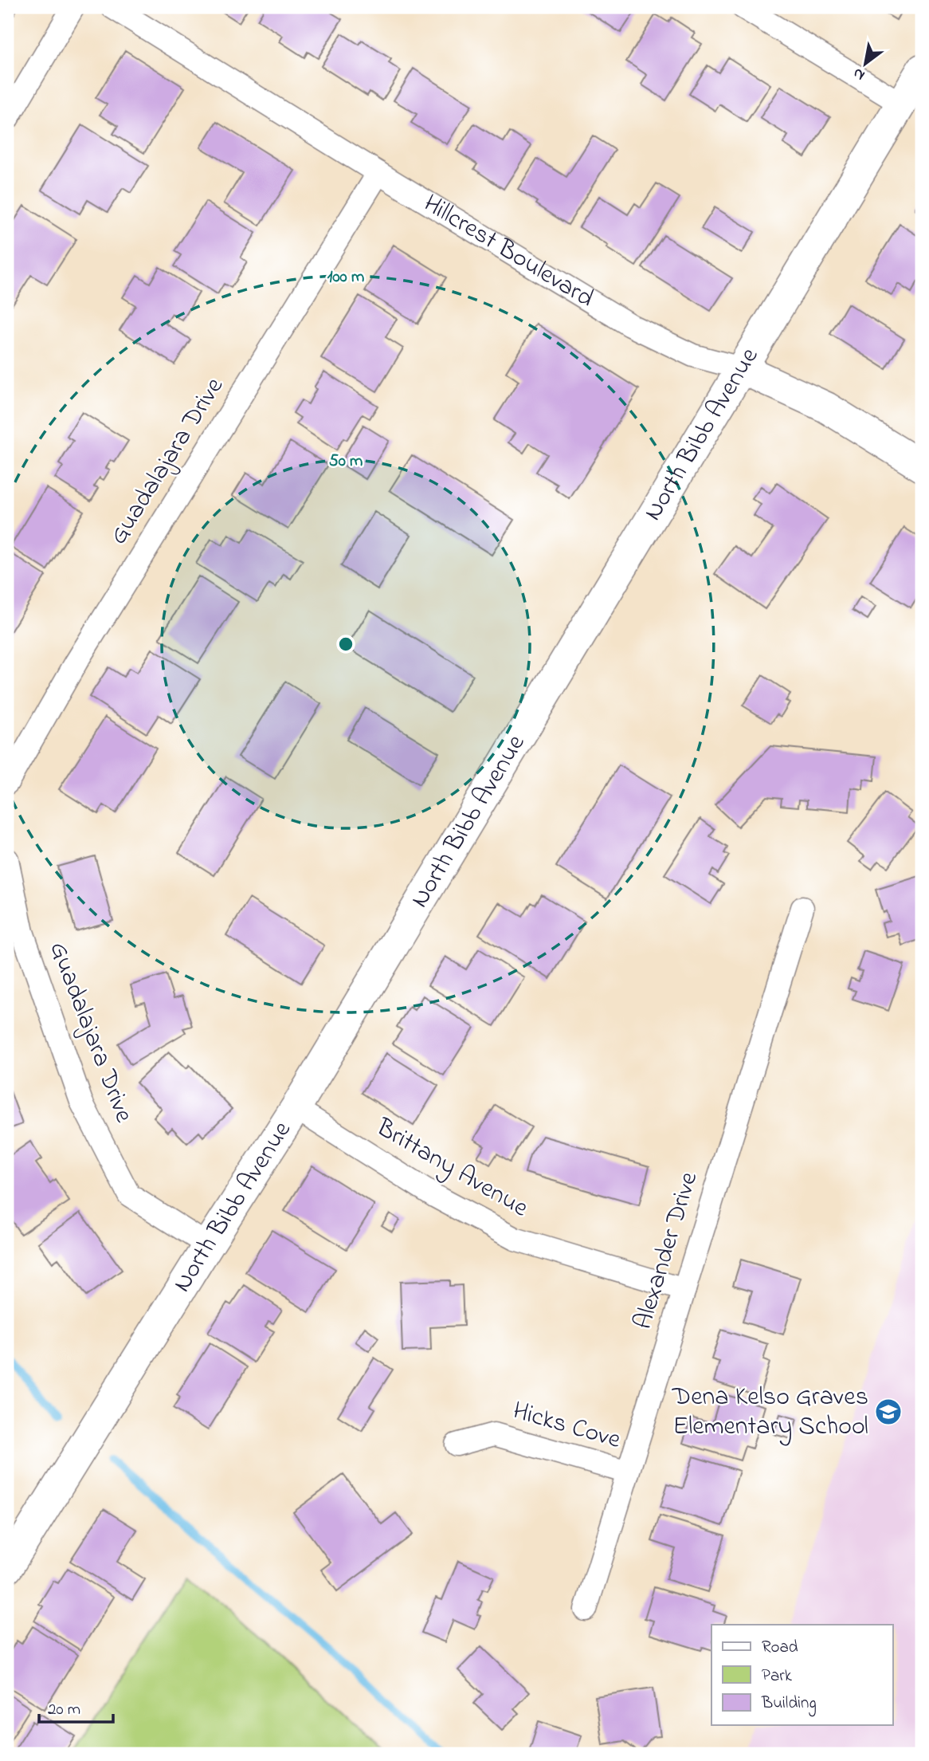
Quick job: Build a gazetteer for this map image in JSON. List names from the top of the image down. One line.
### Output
{"streets":{"main road":["Hillcrest Boulevard","North Bibb Avenue"],"street":["Guadalajara Drive","Brittany Avenue","Alexander Drive","Hicks Cove"]},"crossings":[["Hillcrest Boulevard","North Bibb Avenue"],["Hillcrest Boulevard","Guadalajara Drive"],["North Bibb Avenue","Guadalajara Drive"],["North Bibb Avenue","Brittany Avenue"],["Brittany Avenue","Alexander Drive"],["Alexander Drive","Hicks Cove"]],"places":{"school or university":["Dena Kelso Graves Elementary School"]},"legend":["Road","Park","Building"],"scale_bar":"20 m","north":"bottom left","rings":["100 m","50 m"]}
